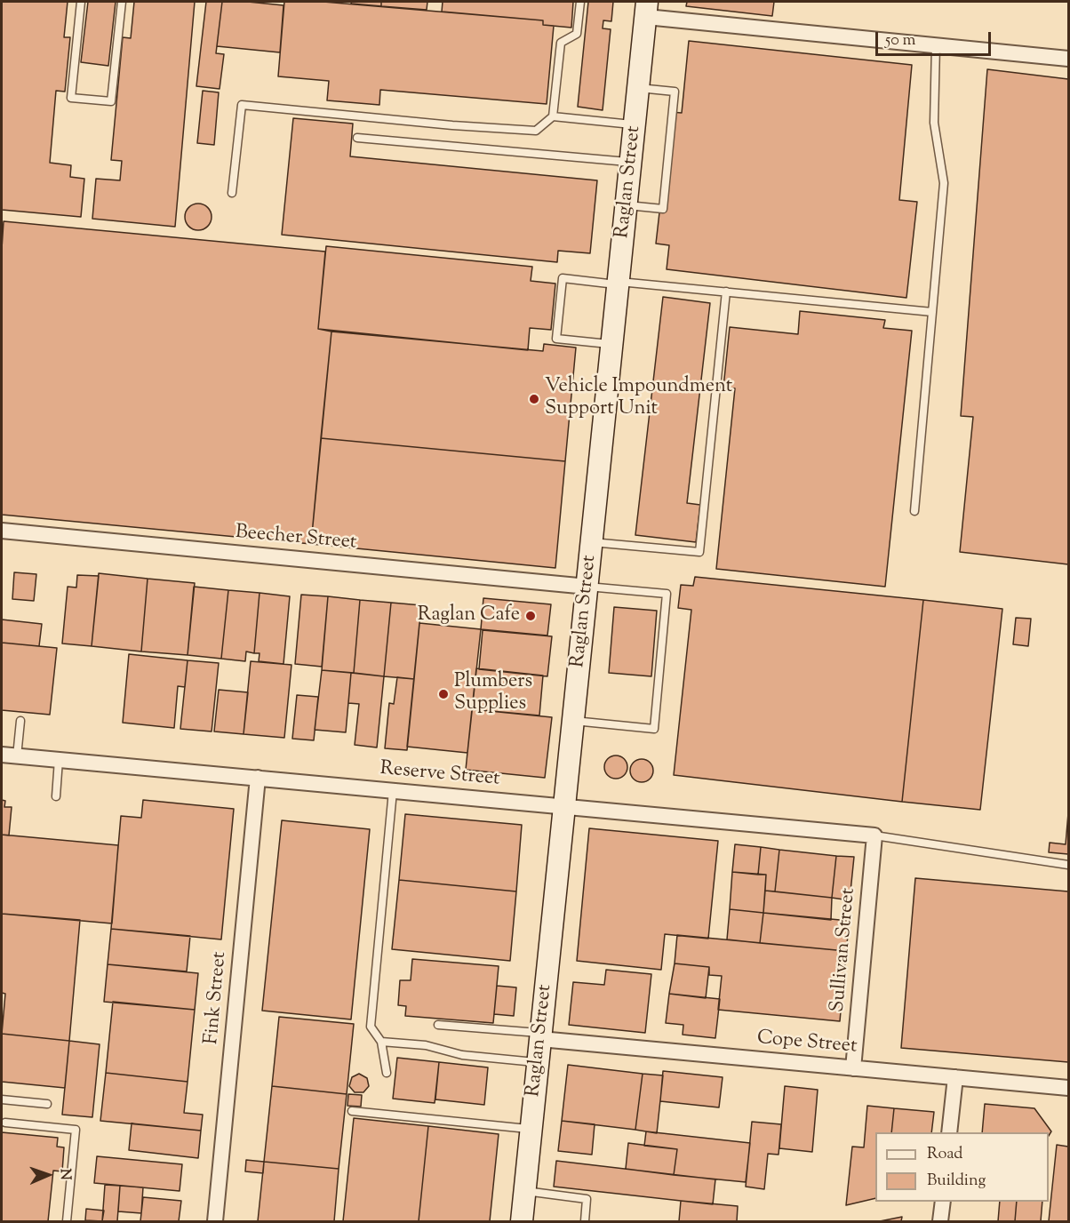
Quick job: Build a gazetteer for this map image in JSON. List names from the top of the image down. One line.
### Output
{"streets":{"street":["Raglan Street","Beecher Street","Reserve Street","Sullivan Street","Fink Street","Cope Street"]},"crossings":[["Raglan Street","Beecher Street"],["Raglan Street","Reserve Street"],["Raglan Street","Cope Street"],["Reserve Street","Sullivan Street"],["Reserve Street","Fink Street"],["Sullivan Street","Cope Street"]],"places":["Vehicle Impoundment Support Unit","Raglan Cafe","Plumbers Supplies"],"legend":["Road","Building"],"scale_bar":"50 m","north":"right"}
